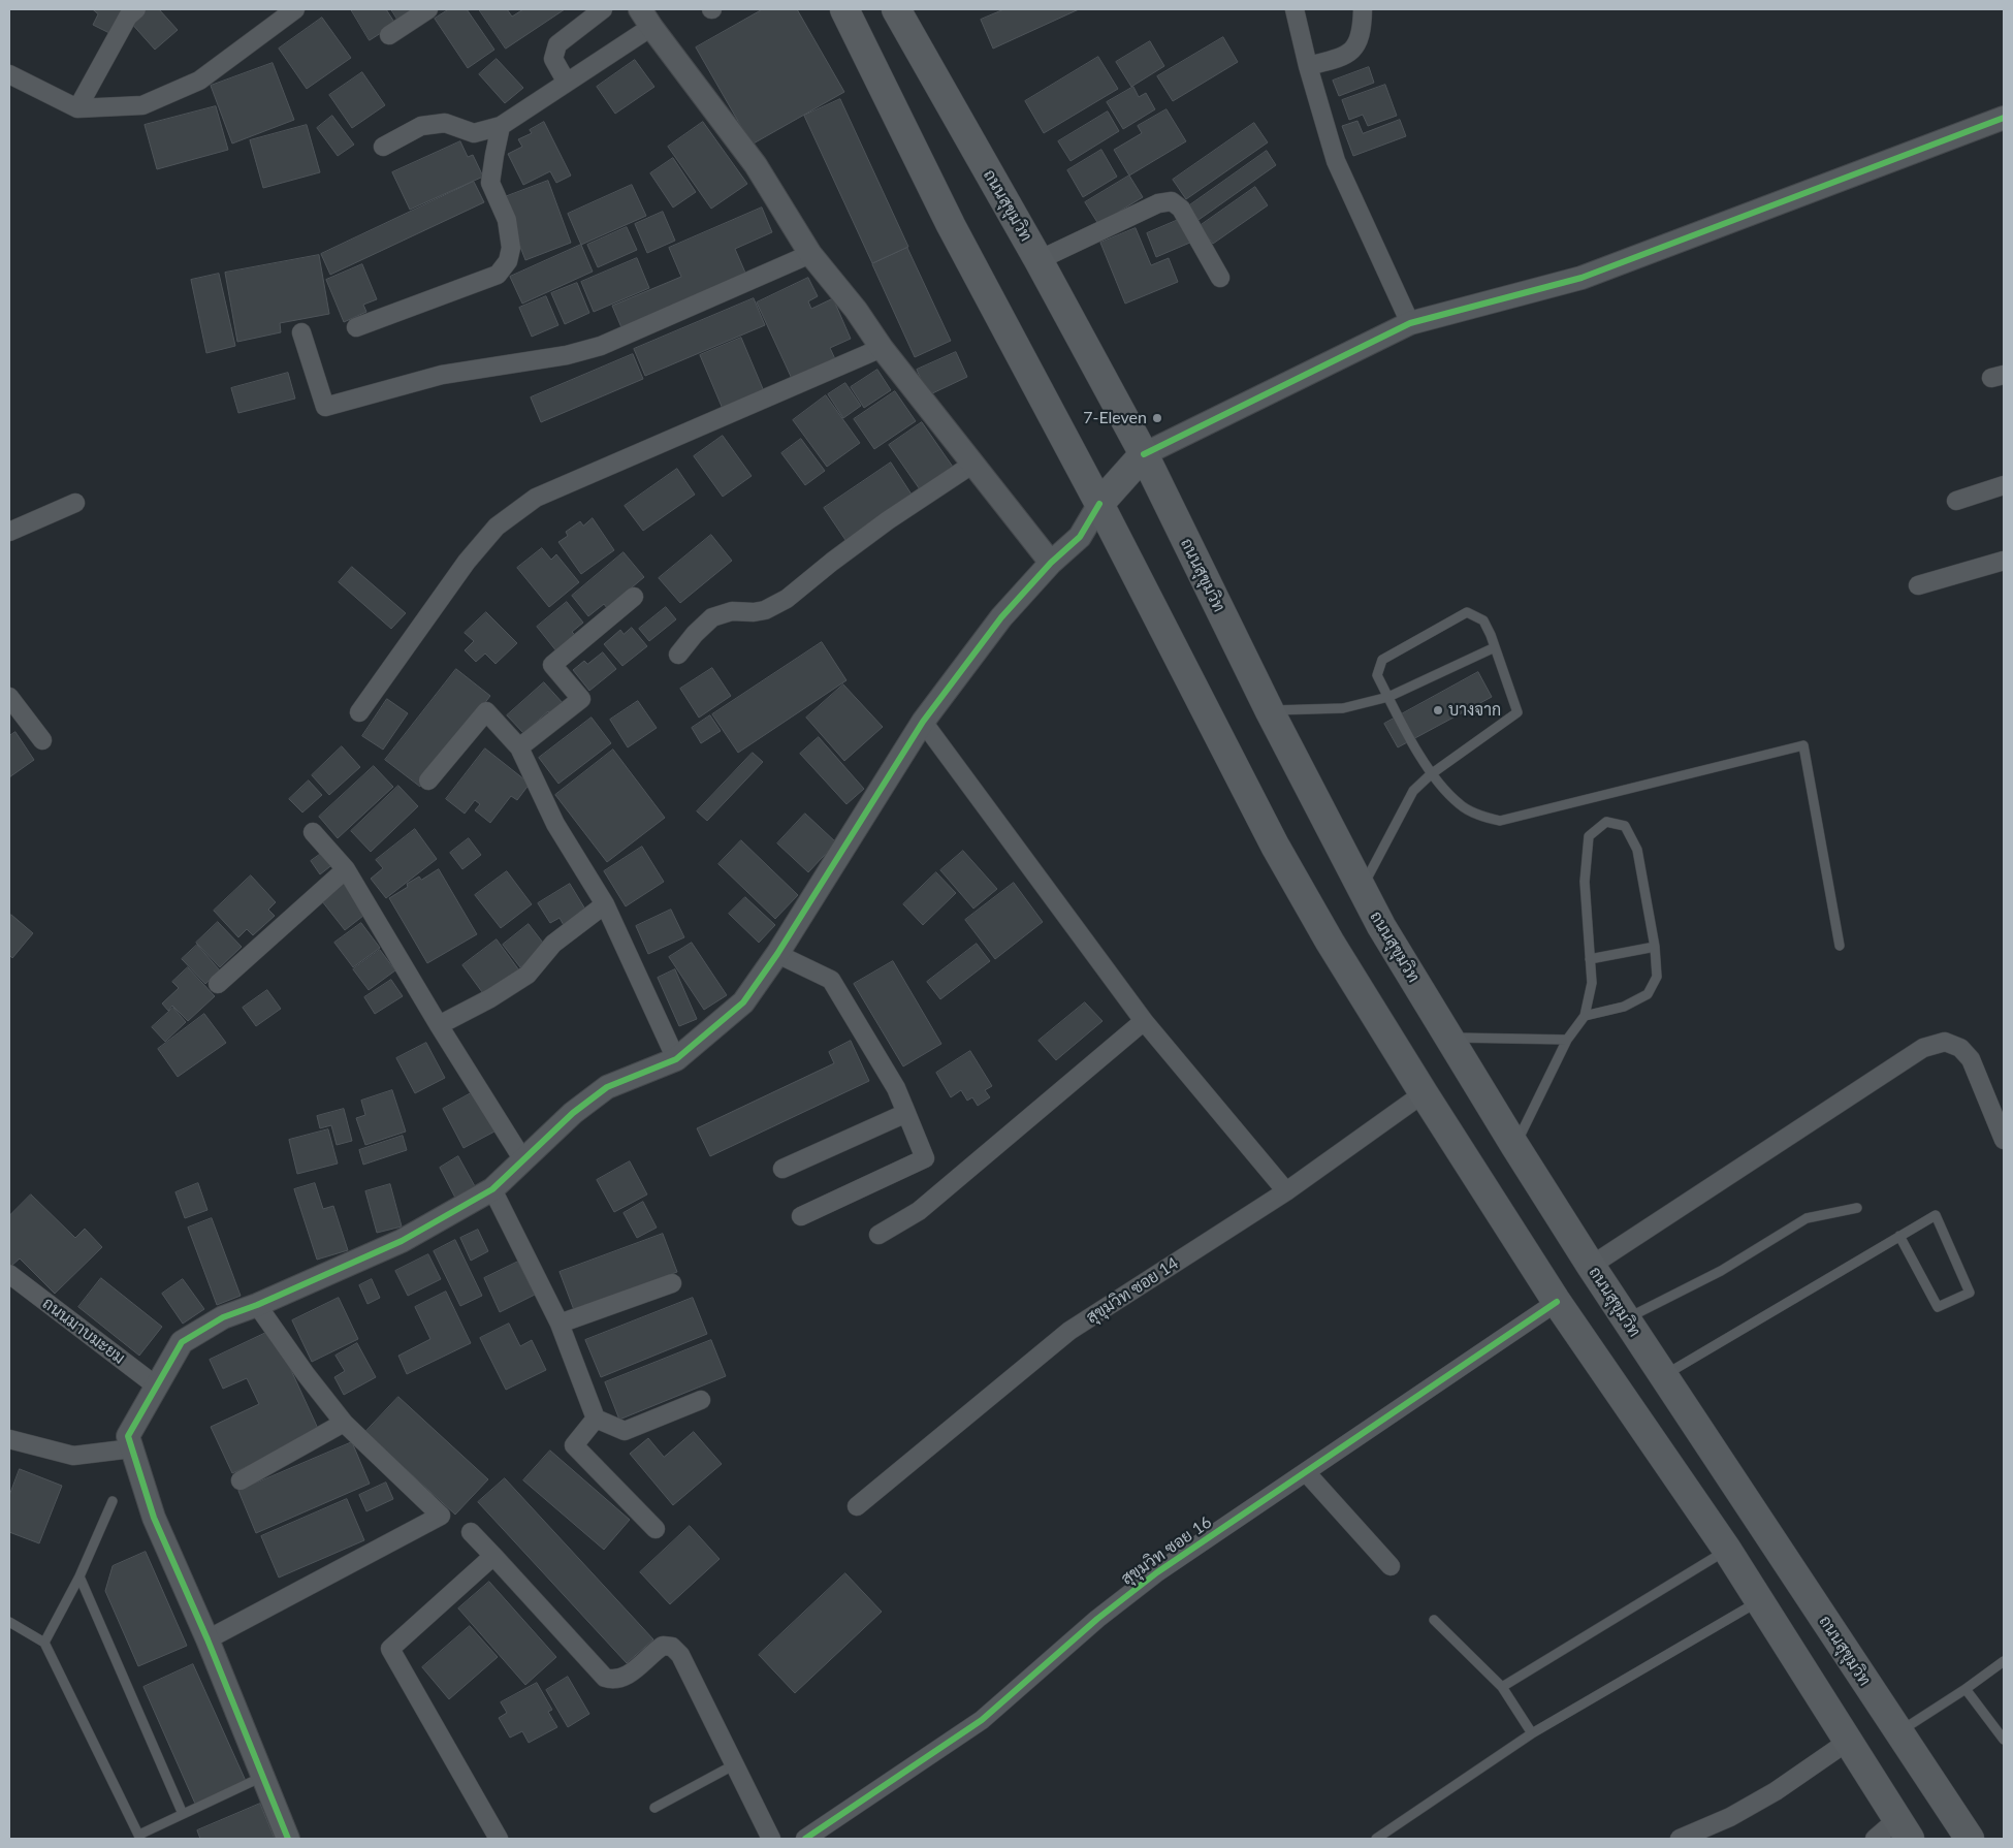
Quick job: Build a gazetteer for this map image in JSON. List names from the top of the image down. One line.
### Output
{"streets":{"main road":["ถนนสุขุมวิท"],"street":["สุขุมวิท ซอย 14","ถนนมาบมะยม","สุขุมวิท ซอย 16"]},"places":["7-Eleven","บางจาก"]}
